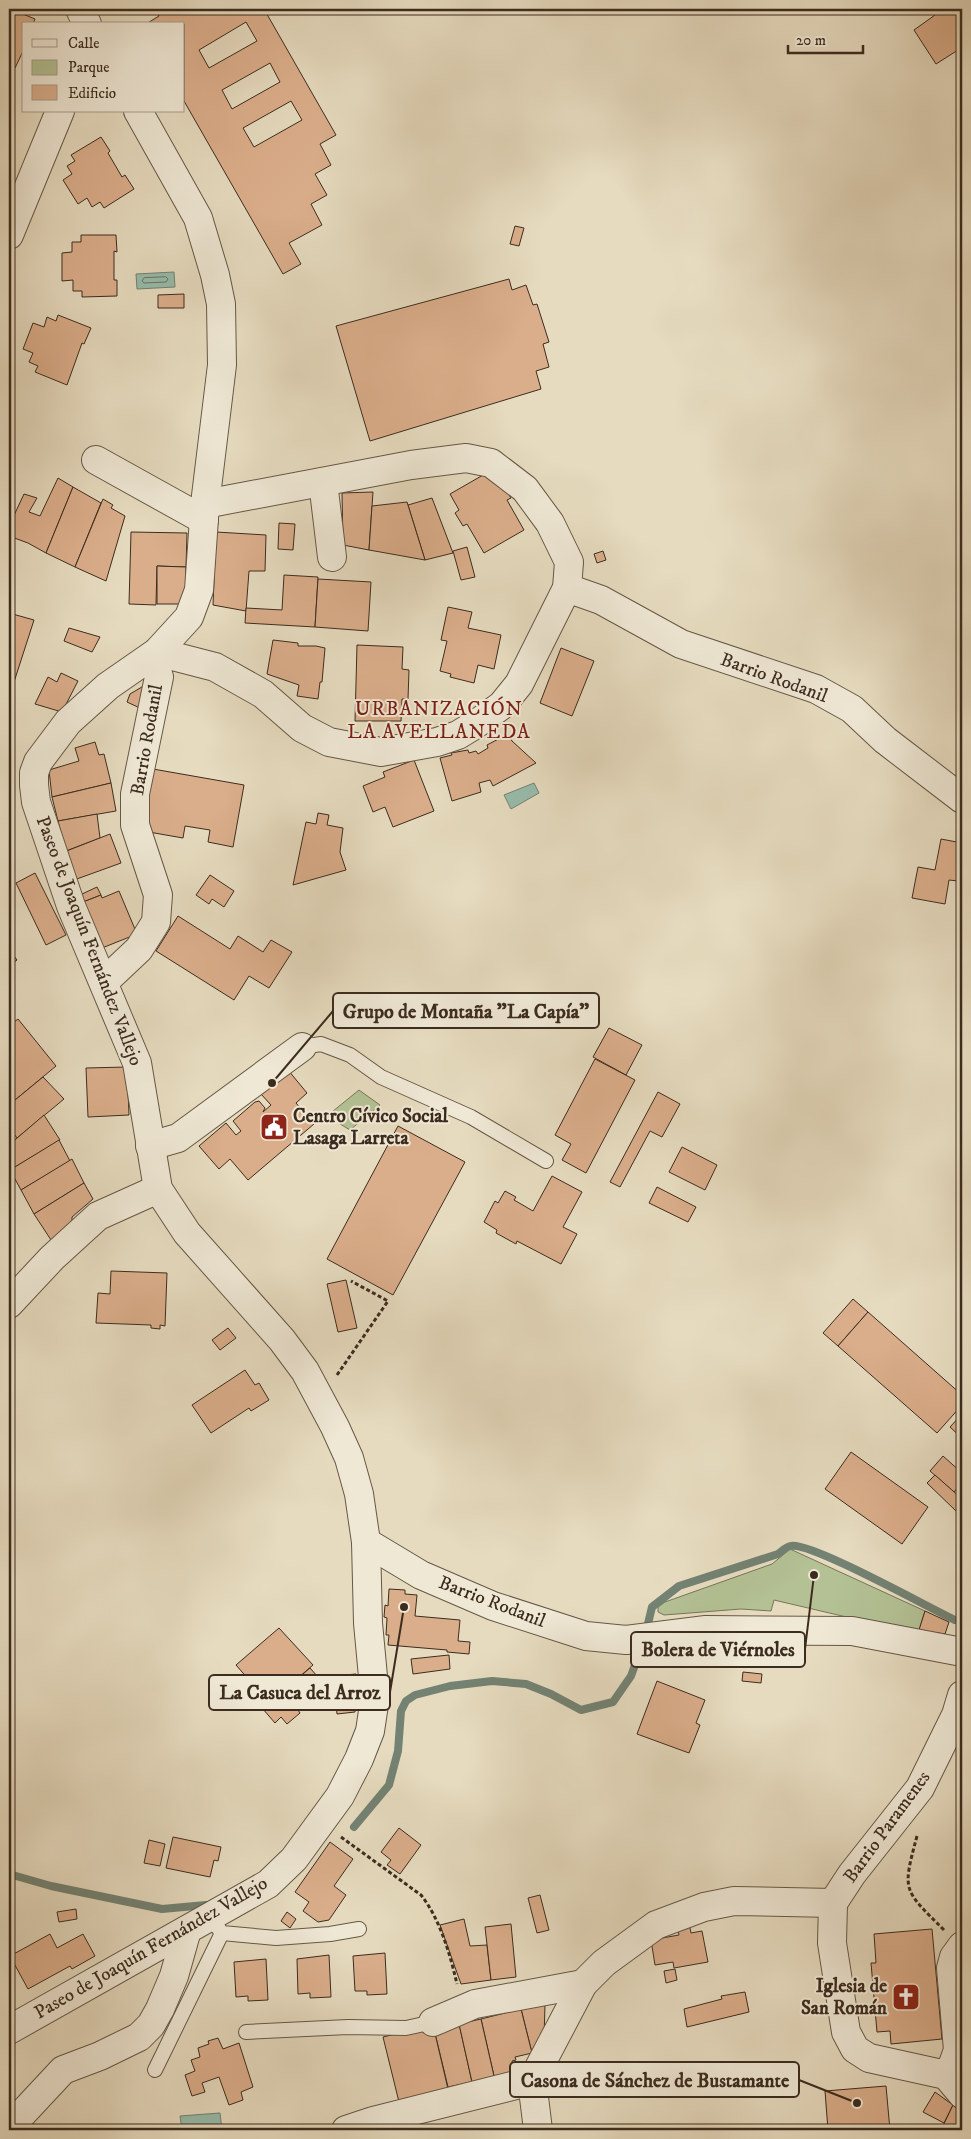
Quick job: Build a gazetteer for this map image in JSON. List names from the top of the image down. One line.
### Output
{"streets":{"street":["Barrio Rodanil","Paseo de Joaquín Fernández Vallejo","Barrio Paramenes"]},"crossings":[["Barrio Rodanil","Paseo de Joaquín Fernández Vallejo"]],"districts":["URBANIZACIÓN LA AVELLANEDA"],"places":{"other":["Grupo de Montaña \"La Capía\"","Bolera de Viérnoles","La Casuca del Arroz","Casona de Sánchez de Bustamante"],"public building":["Centro Cívico Social Lasaga Larreta"],"church":["Iglesia de San Román"]},"legend":["Calle","Parque","Edificio"],"scale_bar":"20 m"}
